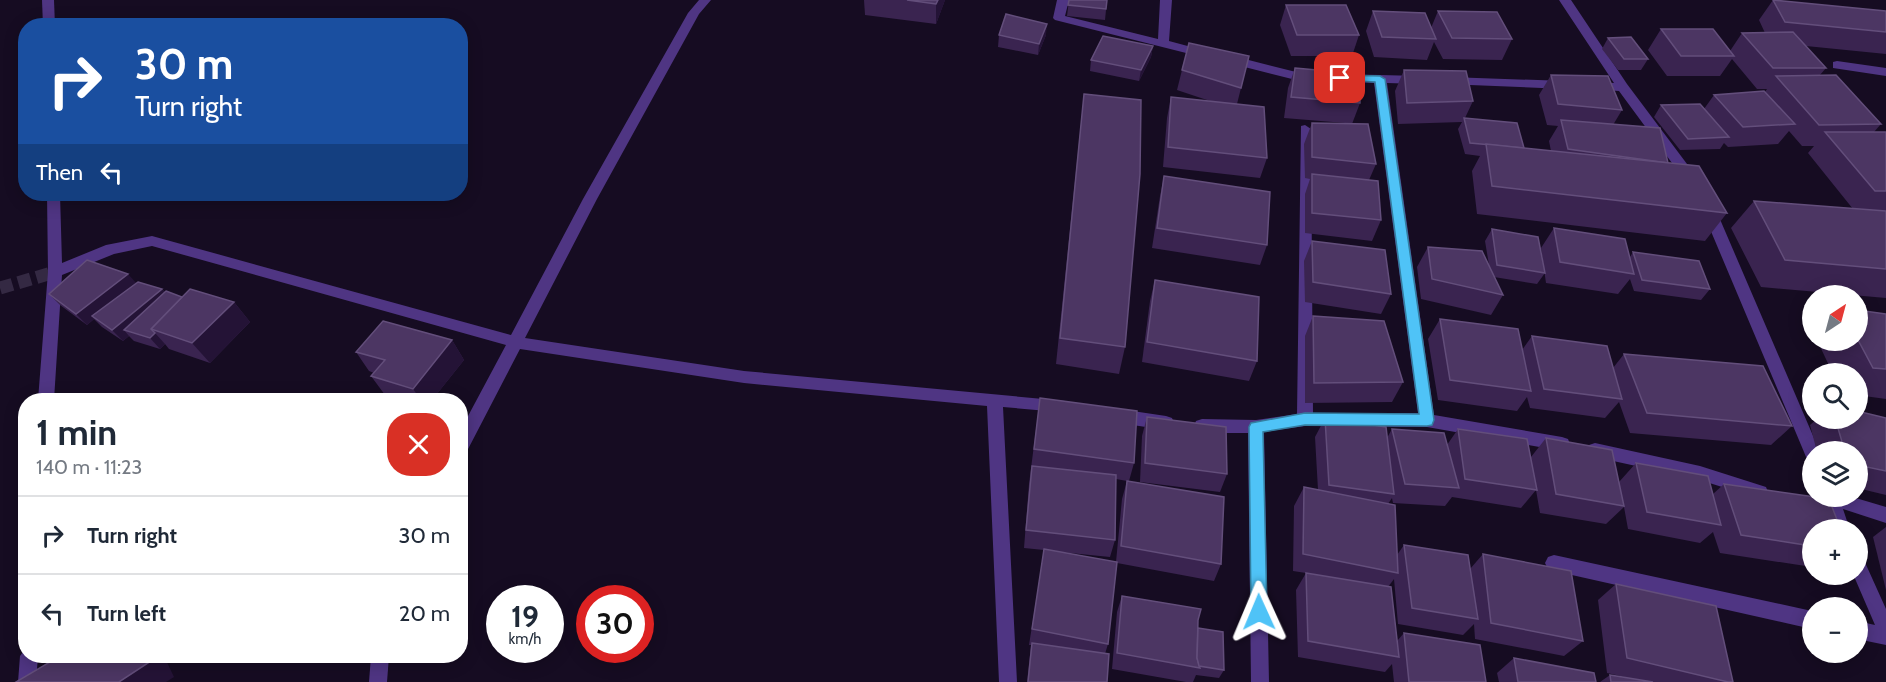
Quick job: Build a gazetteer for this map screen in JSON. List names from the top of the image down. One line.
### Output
{"north":"top right","page":{"turn":["30 m","Turn right"],"then":"Then","map_buttons":["+","−"],"heading":["1 min","140 m · 11:23"],"list":[{"name":"Turn right","value":"30 m"},{"name":"Turn left","value":"20 m"}],"speed":"19 km/h","limit":"30"}}
